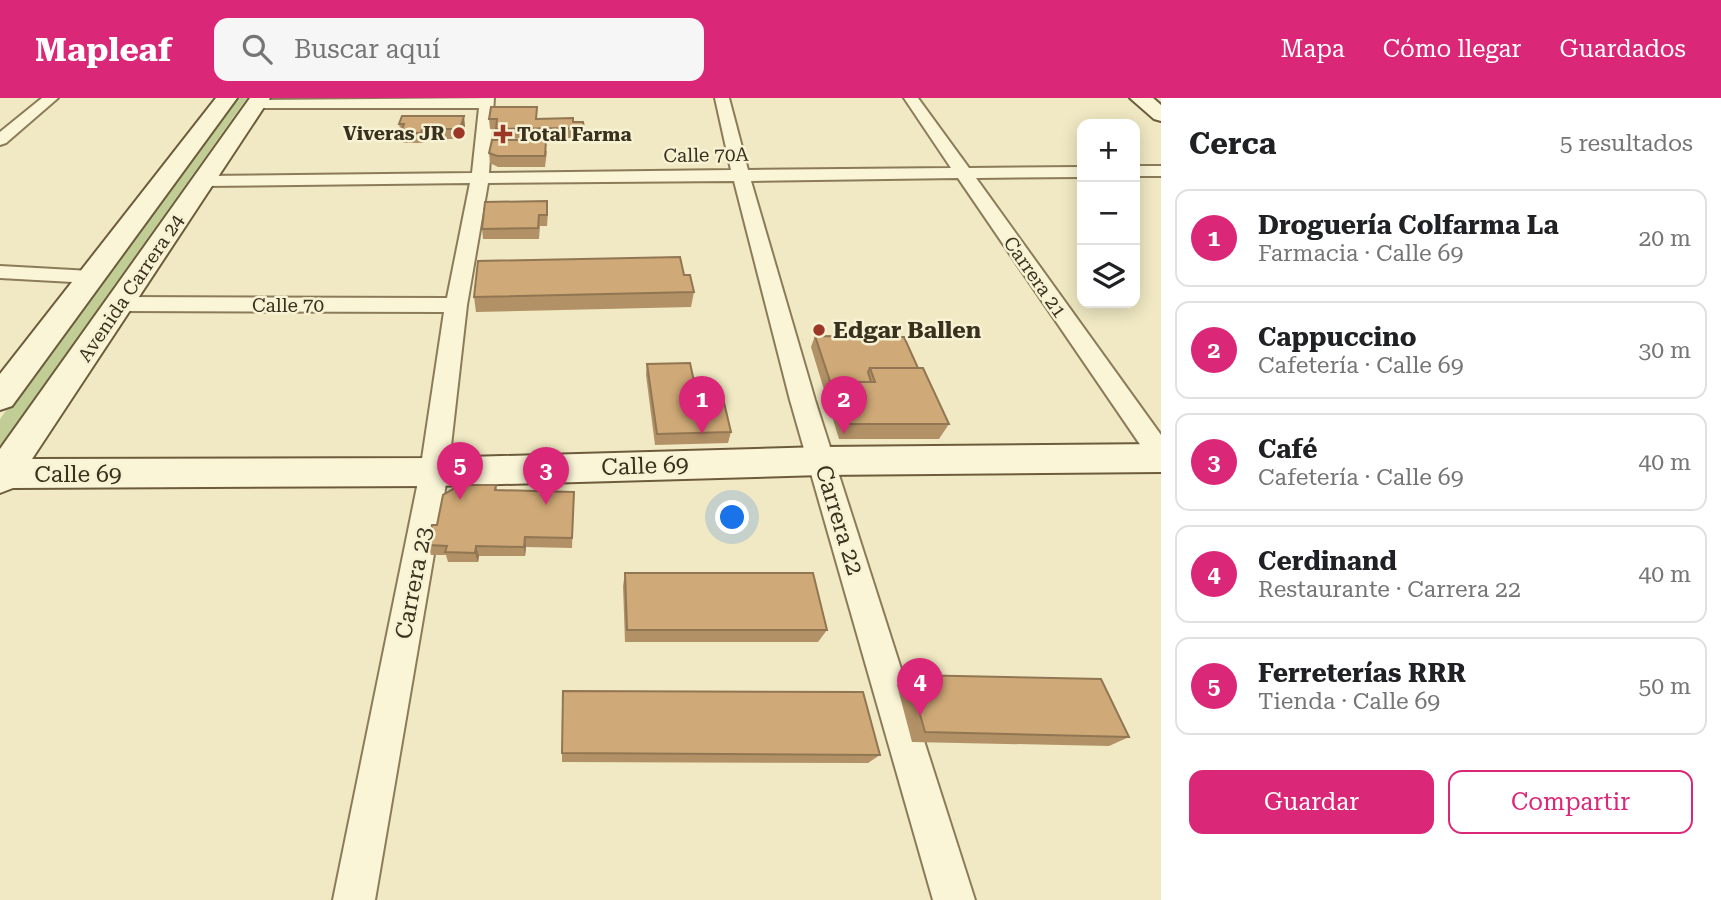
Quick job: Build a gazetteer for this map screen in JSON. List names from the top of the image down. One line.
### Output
{"streets":{"main road":["Avenida Carrera 24","Calle 69"],"street":["Calle 70A","Carrera 21","Calle 70","Carrera 22","Carrera 23"]},"crossings":[["Calle 70A","Carrera 21"],["Calle 70A","Avenida Carrera 24"],["Calle 70A","Carrera 22"],["Calle 70A","Carrera 23"],["Carrera 21","Calle 69"],["Avenida Carrera 24","Calle 70"],["Avenida Carrera 24","Calle 69"],["Calle 70","Carrera 23"],["Calle 69","Carrera 22"],["Calle 69","Carrera 23"]],"places":{"other":["Viveras JR","Edgar Ballen"],"health":["Total Farma"]},"page":{"header":"Mapleaf","search":"Buscar aquí","nav":["Mapa","Cómo llegar","Guardados"],"heading":["Cerca","5 resultados"],"map_buttons":["+","−"],"list":[{"mark":"1","name":"Droguería Colfarma La","note":"Farmacia · Calle 69","value":"20 m"},{"mark":"2","name":"Cappuccino","note":"Cafetería · Calle 69","value":"30 m"},{"mark":"3","name":"Café","note":"Cafetería · Calle 69","value":"40 m"},{"mark":"4","name":"Cerdinand","note":"Restaurante · Carrera 22","value":"40 m"},{"mark":"5","name":"Ferreterías RRR","note":"Tienda · Calle 69","value":"50 m"}],"pins":["1","2","5","3","4"],"buttons":["Guardar","Compartir"]}}
